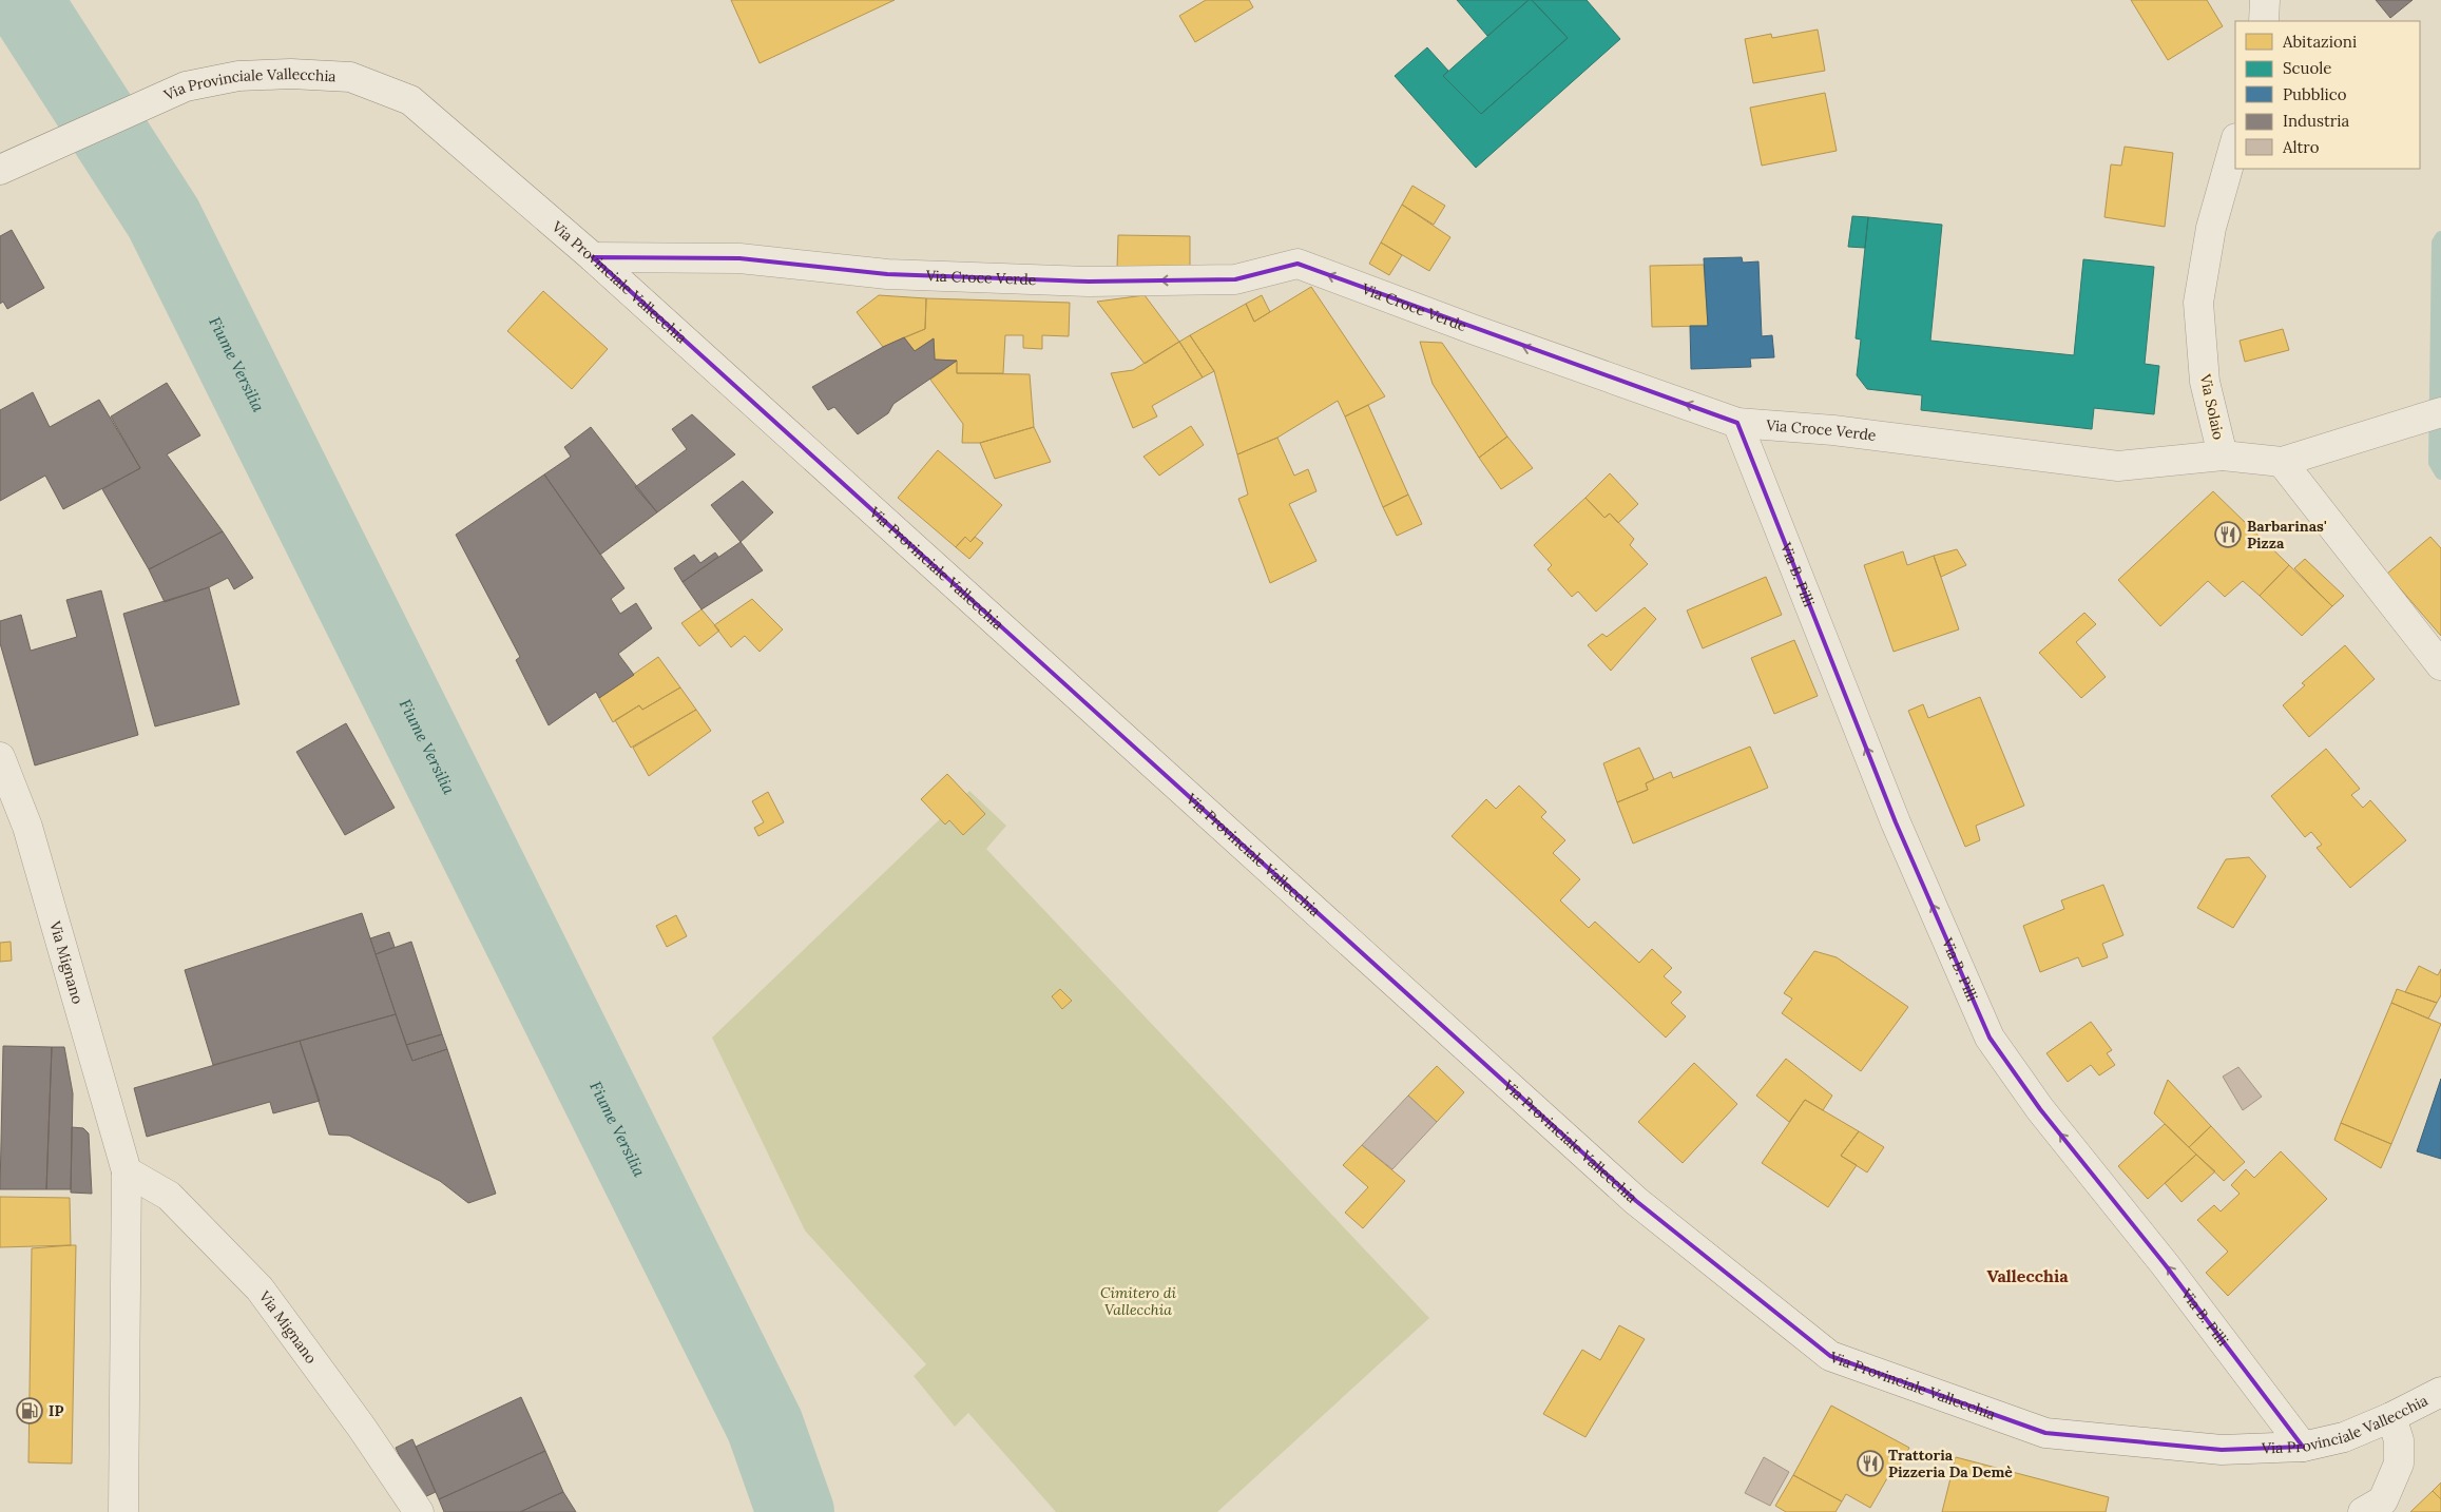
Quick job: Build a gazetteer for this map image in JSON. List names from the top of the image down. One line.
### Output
{"streets":{"street":["Via Provinciale Vallecchia","Via Croce Verde","Via Solaio","Via B. Pilli","Via Mignano"]},"crossings":[["Via Provinciale Vallecchia","Via Croce Verde"],["Via Provinciale Vallecchia","Via B. Pilli"],["Via Croce Verde","Via Solaio"],["Via Croce Verde","Via B. Pilli"]],"one_way":["Via Croce Verde","Via B. Pilli"],"districts":["Vallecchia"],"water":["Fiume Versilia"],"parks":["Cimitero di Vallecchia"],"places":{"restaurant":["Barbarinas' Pizza","Trattoria Pizzeria Da Demè"],"fuel station":["IP"]},"legend":["Abitazioni","Scuole","Pubblico","Industria","Altro"]}
